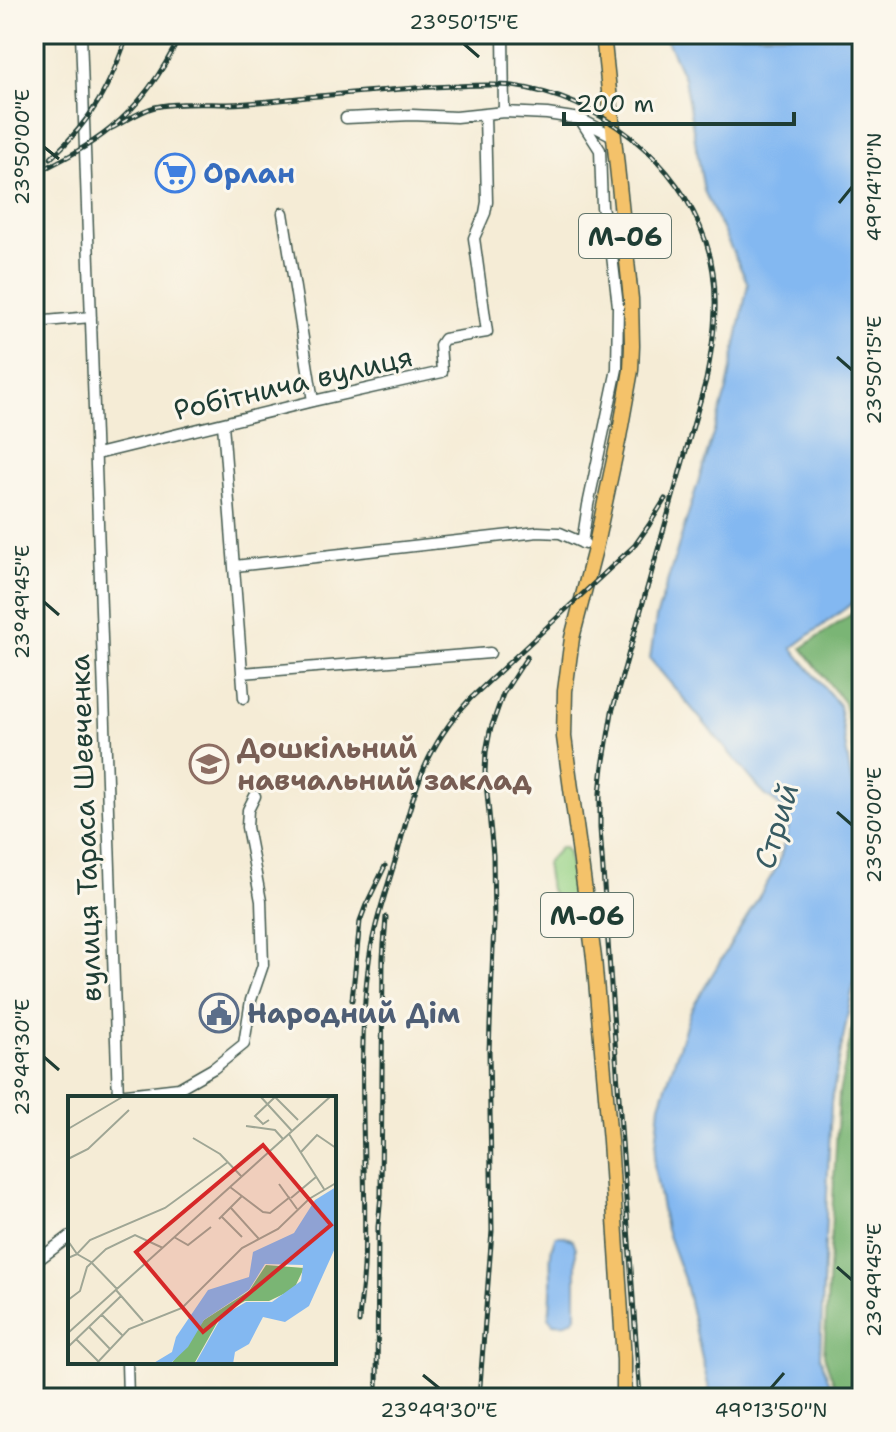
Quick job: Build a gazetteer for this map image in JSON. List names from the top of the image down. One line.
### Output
{"streets":{"highway":["М-06"],"street":["Робітнича вулиця","вулиця Тараса Шевченка"]},"crossings":[["Робітнича вулиця","вулиця Тараса Шевченка"]],"water":["Стрий"],"places":{"supermarket":["Орлан"],"school or university":["Дошкільний навчальний заклад"],"public building":["Народний Дім"]},"scale_bar":"200 m","coordinates":["23°50'15\"E","23°50'00\"E","49°14'10\"N","23°49'45\"E","23°49'30\"E","49°13'50\"N"]}
